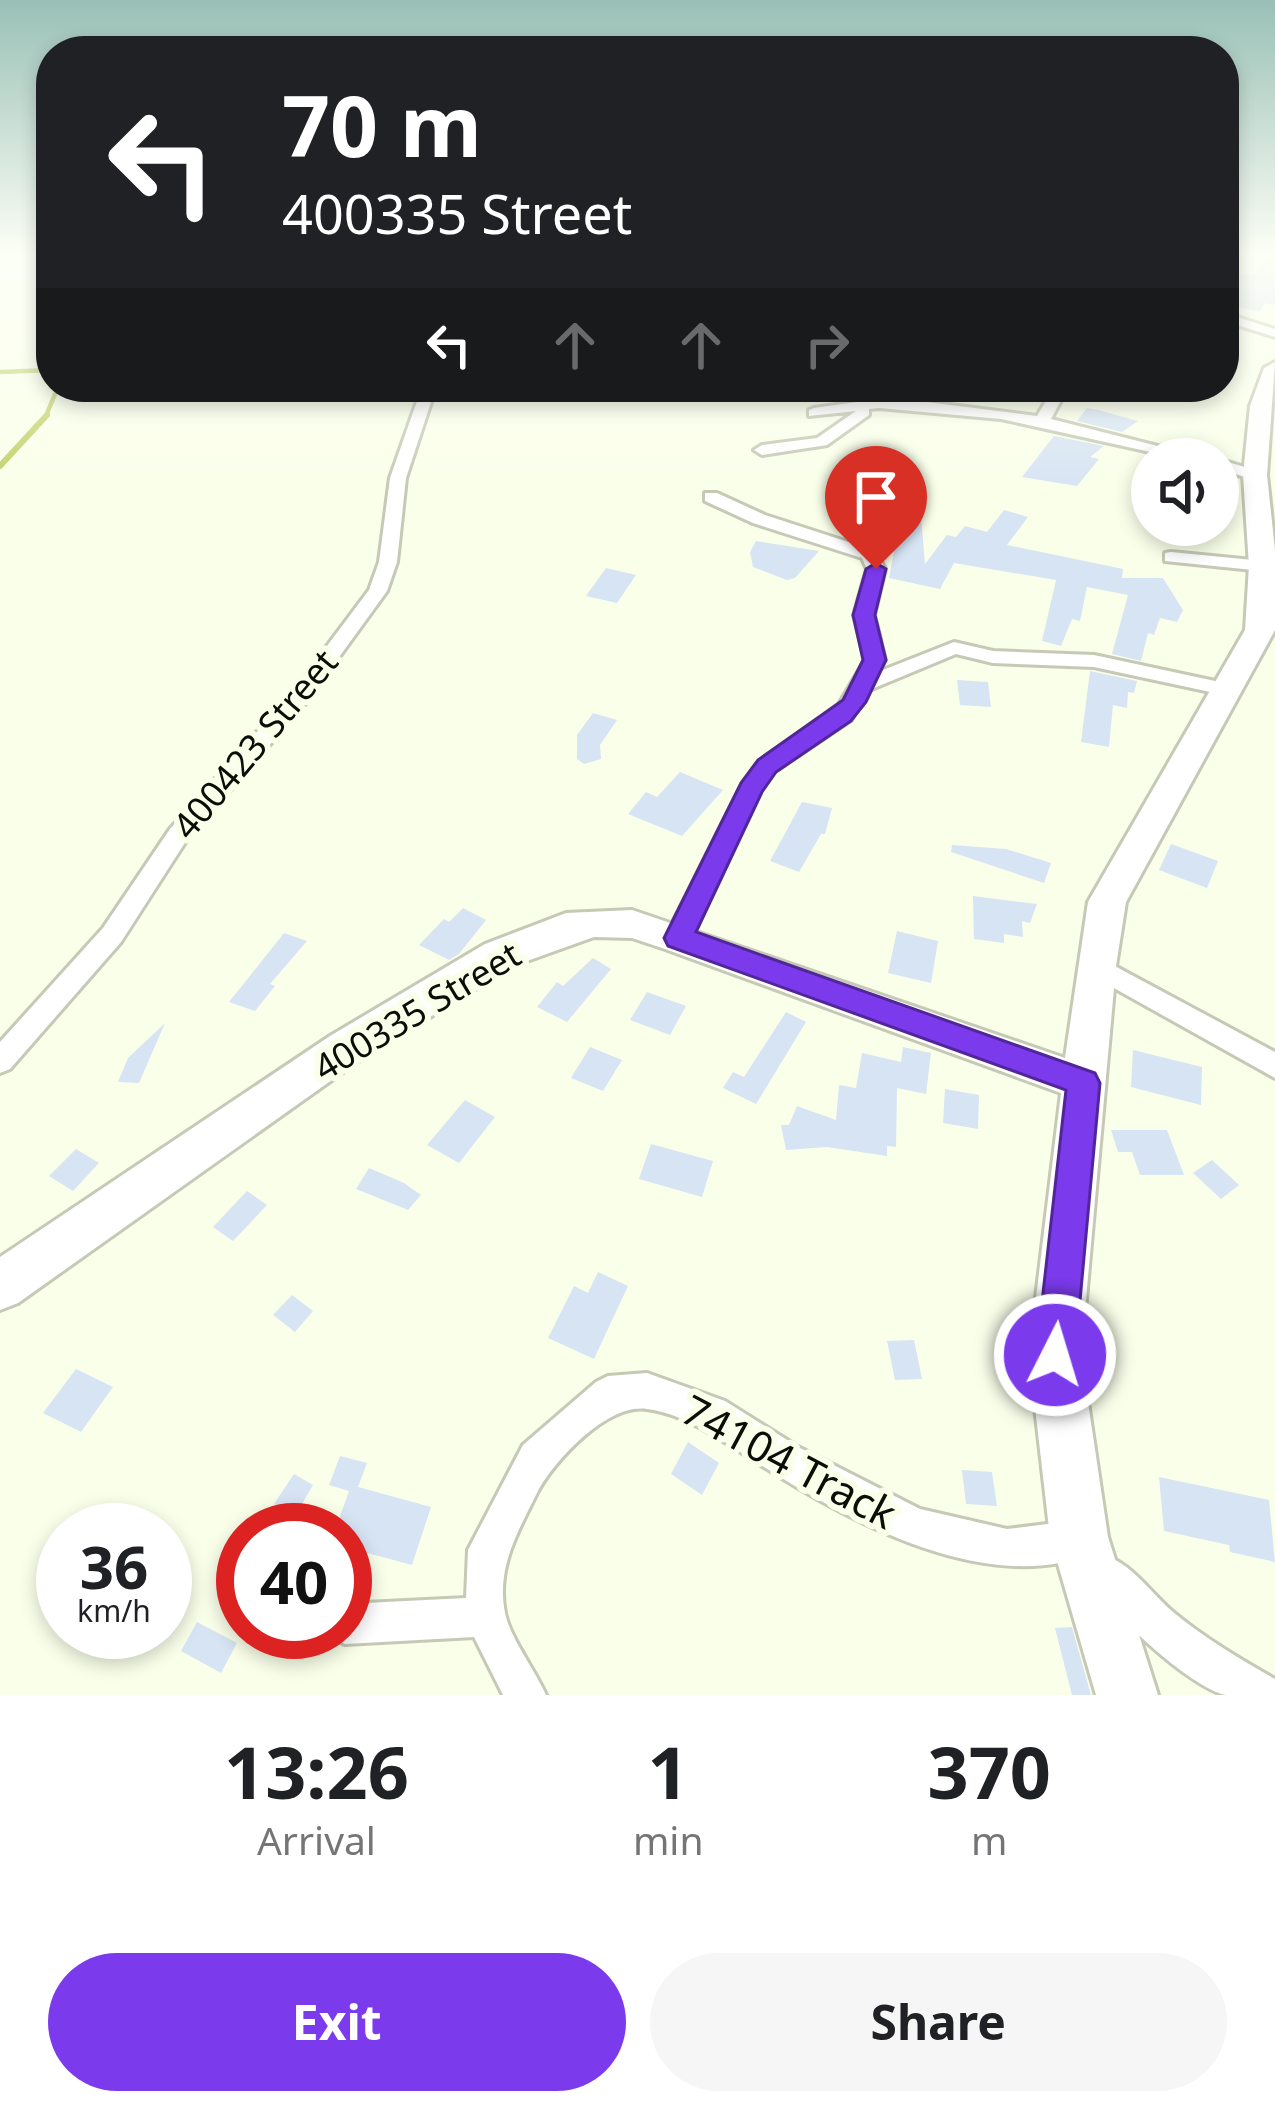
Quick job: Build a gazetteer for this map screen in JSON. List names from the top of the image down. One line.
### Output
{"streets":{"street":["400423 Street","400335 Street","74104 Track"]},"page":{"turn":["70 m","400335 Street"],"speed":"36 km/h","limit":"40","eta":["13:26","Arrival","1","min","370","m"],"buttons":["Exit","Share"]}}
